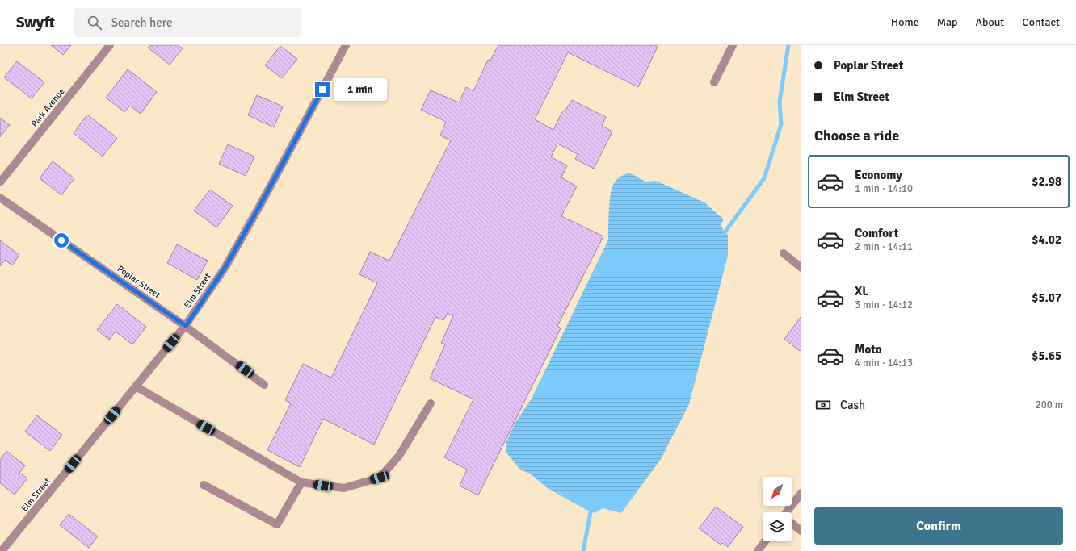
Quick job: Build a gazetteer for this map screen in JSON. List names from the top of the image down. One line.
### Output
{"streets":{"street":["Park Avenue","Poplar Street","Elm Street"]},"crossings":[["Poplar Street","Elm Street"]],"north":"bottom left","page":{"header":"Swyft","search":"Search here","nav":["Home","Map","About","Contact"],"banner":["Poplar Street","Elm Street"],"bubble":"1 min","heading":"Choose a ride","list":[{"name":"Economy","note":"1 min · 14:10","value":"$2.98"},{"name":"Comfort","note":"2 min · 14:11","value":"$4.02"},{"name":"XL","note":"3 min · 14:12","value":"$5.07"},{"name":"Moto","note":"4 min · 14:13","value":"$5.65"}],"pay":["Cash","200 m"],"buttons":"Confirm"}}
